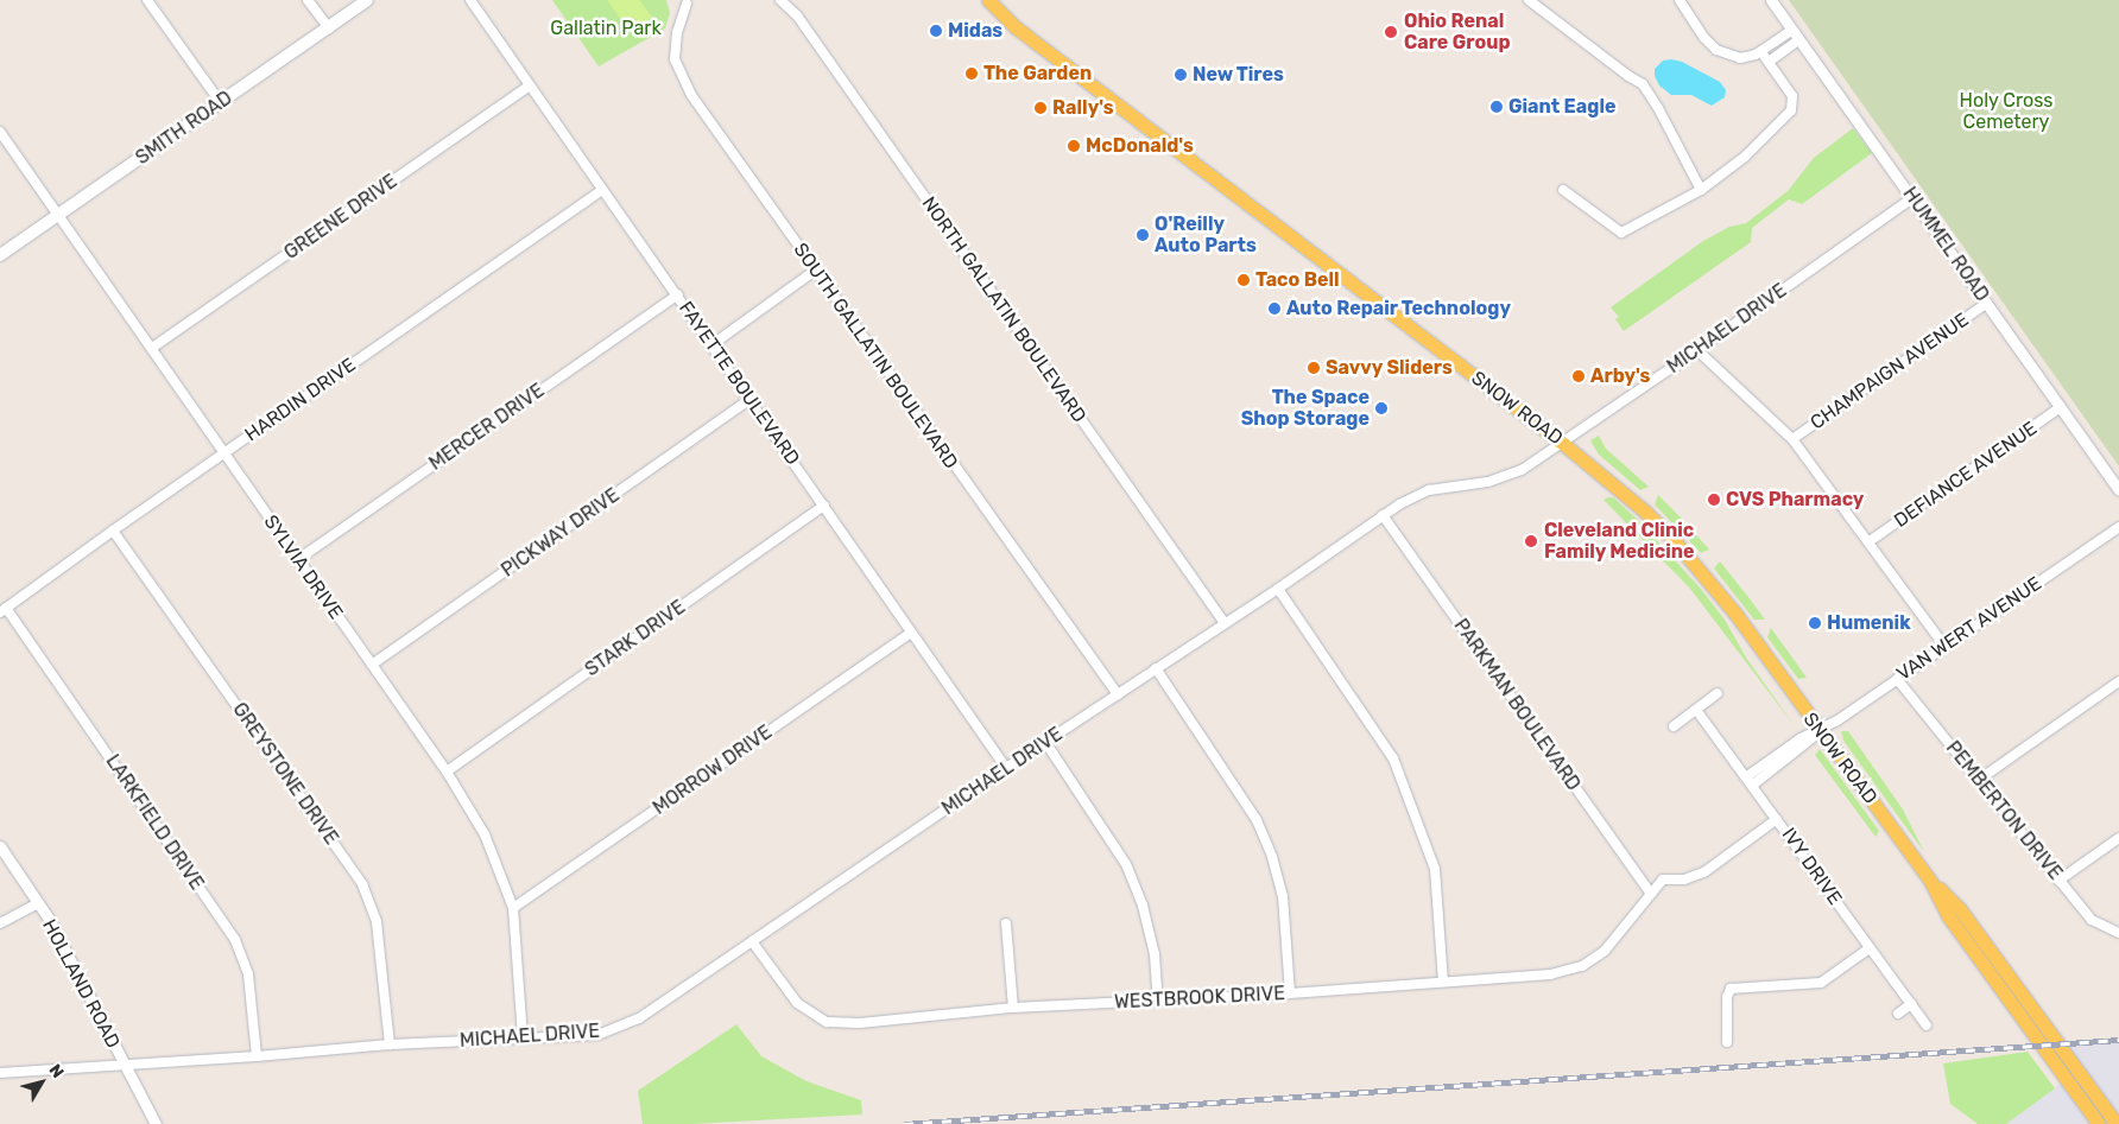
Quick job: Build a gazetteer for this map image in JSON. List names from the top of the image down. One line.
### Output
{"streets":{"main road":["SMITH ROAD","SNOW ROAD"],"street":["GREENE DRIVE","HUMMEL ROAD","NORTH GALLATIN BOULEVARD","MICHAEL DRIVE","SOUTH GALLATIN BOULEVARD","CHAMPAIGN AVENUE","FAYETTE BOULEVARD","HARDIN DRIVE","MERCER DRIVE","DEFIANCE AVENUE","PICKWAY DRIVE","SYLVIA DRIVE","VAN WERT AVENUE","STARK DRIVE","PARKMAN BOULEVARD","MORROW DRIVE","GREYSTONE DRIVE","PEMBERTON DRIVE","LARKFIELD DRIVE","IVY DRIVE","HOLLAND ROAD","WESTBROOK DRIVE"]},"crossings":[["SMITH ROAD","SYLVIA DRIVE"],["GREENE DRIVE","FAYETTE BOULEVARD"],["GREENE DRIVE","SYLVIA DRIVE"],["HUMMEL ROAD","MICHAEL DRIVE"],["HUMMEL ROAD","CHAMPAIGN AVENUE"],["HUMMEL ROAD","DEFIANCE AVENUE"],["NORTH GALLATIN BOULEVARD","MICHAEL DRIVE"],["MICHAEL DRIVE","SOUTH GALLATIN BOULEVARD"],["MICHAEL DRIVE","FAYETTE BOULEVARD"],["MICHAEL DRIVE","SNOW ROAD"],["MICHAEL DRIVE","SYLVIA DRIVE"],["MICHAEL DRIVE","PARKMAN BOULEVARD"],["MICHAEL DRIVE","GREYSTONE DRIVE"],["MICHAEL DRIVE","LARKFIELD DRIVE"],["MICHAEL DRIVE","HOLLAND ROAD"],["MICHAEL DRIVE","WESTBROOK DRIVE"],["FAYETTE BOULEVARD","HARDIN DRIVE"],["FAYETTE BOULEVARD","MERCER DRIVE"],["FAYETTE BOULEVARD","PICKWAY DRIVE"],["FAYETTE BOULEVARD","STARK DRIVE"],["FAYETTE BOULEVARD","MORROW DRIVE"],["HARDIN DRIVE","SYLVIA DRIVE"],["HARDIN DRIVE","GREYSTONE DRIVE"],["HARDIN DRIVE","LARKFIELD DRIVE"],["SNOW ROAD","VAN WERT AVENUE"],["MERCER DRIVE","SYLVIA DRIVE"],["PICKWAY DRIVE","SYLVIA DRIVE"],["SYLVIA DRIVE","STARK DRIVE"],["SYLVIA DRIVE","MORROW DRIVE"],["VAN WERT AVENUE","PEMBERTON DRIVE"],["VAN WERT AVENUE","IVY DRIVE"],["PARKMAN BOULEVARD","WESTBROOK DRIVE"],["IVY DRIVE","WESTBROOK DRIVE"]],"parks":["Gallatin Park","Holy Cross Cemetery"],"places":["Midas","Ohio Renal Care Group","The Garden","New Tires","Giant Eagle","Rally's","McDonald's","O'Reilly Auto Parts","Taco Bell","Auto Repair Technology","Savvy Sliders","Arby's","The Space Shop Storage","CVS Pharmacy","Cleveland Clinic Family Medicine","Humenik"],"north":"top right"}
